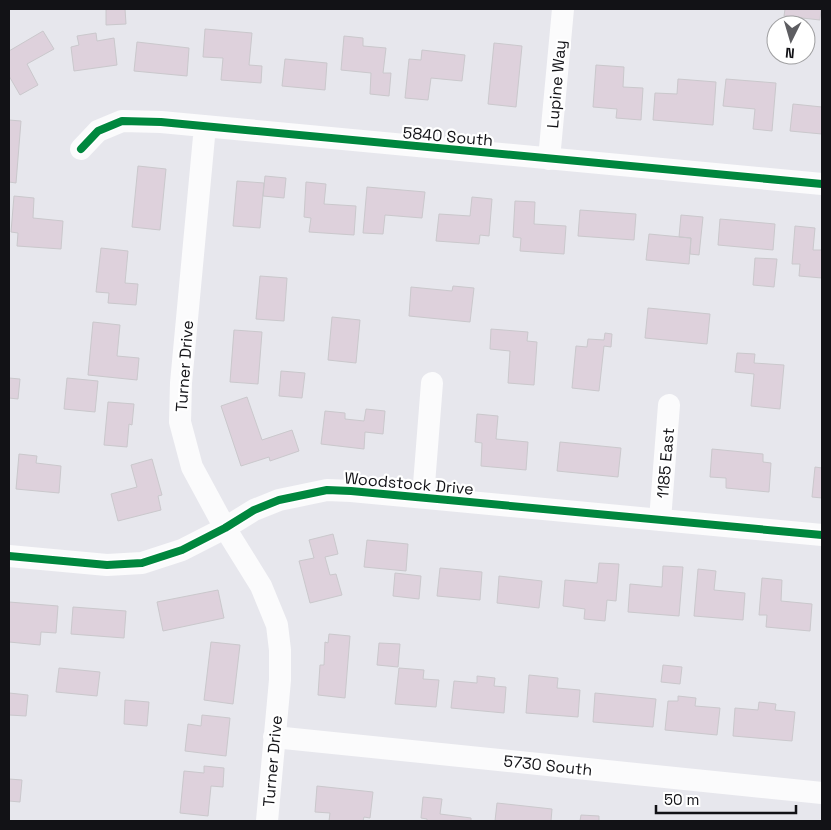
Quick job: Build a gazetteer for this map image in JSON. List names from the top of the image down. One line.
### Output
{"streets":{"street":["Lupine Way","5840 South","Turner Drive","1185 East","Woodstock Drive","5730 South"]},"crossings":[["Lupine Way","5840 South"],["5840 South","Turner Drive"],["Turner Drive","Woodstock Drive"],["Turner Drive","5730 South"],["1185 East","Woodstock Drive"]],"scale_bar":"50 m","north":"bottom"}
